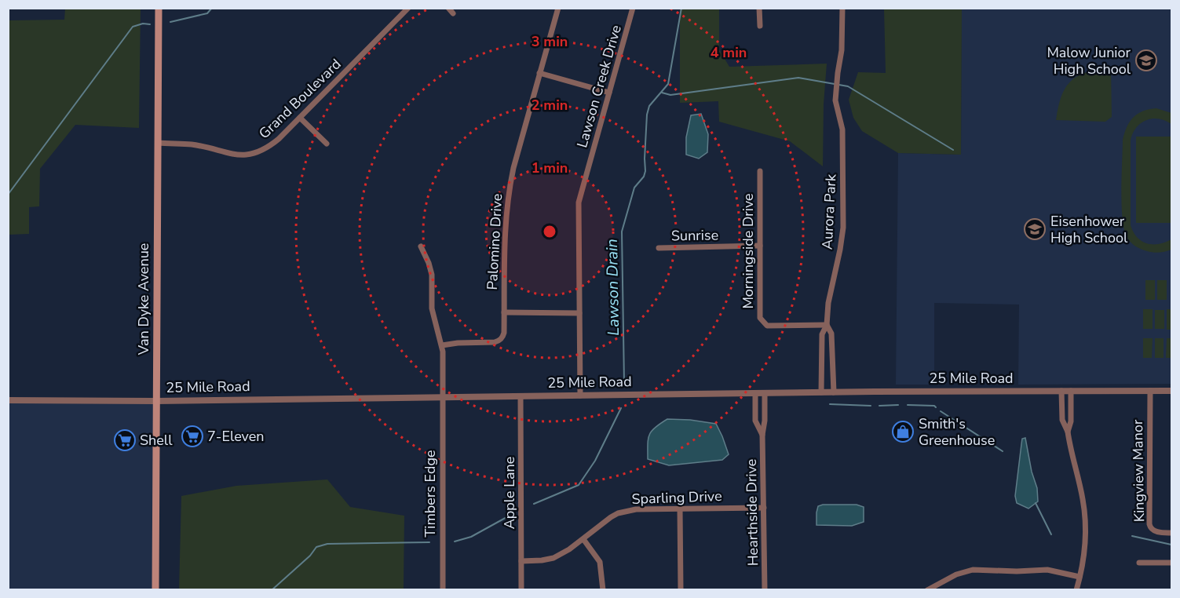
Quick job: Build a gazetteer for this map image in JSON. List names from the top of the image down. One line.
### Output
{"streets":{"main road":["Van Dyke Avenue"],"street":["Lawson Creek Drive","Grand Boulevard","Aurora Park","Sunrise","Palomino Drive","Morningside Drive","25 Mile Road","Kingview Manor","Apple Lane","Timbers Edge","Sparling Drive","Hearthside Drive"]},"crossings":[["Lawson Creek Drive","25 Mile Road"],["Grand Boulevard","Van Dyke Avenue"],["Aurora Park","Morningside Drive"],["Aurora Park","25 Mile Road"],["Sunrise","Morningside Drive"],["Palomino Drive","Timbers Edge"],["Van Dyke Avenue","25 Mile Road"],["25 Mile Road","Kingview Manor"],["25 Mile Road","Apple Lane"],["25 Mile Road","Timbers Edge"],["25 Mile Road","Hearthside Drive"],["Apple Lane","Sparling Drive"],["Sparling Drive","Hearthside Drive"]],"water":["Lawson Drain"],"places":{"school or university":["Malow Junior High School","Eisenhower High School"],"shop":["Smith's Greenhouse"],"supermarket":["7-Eleven","Shell"]},"rings":["3 min","4 min","2 min","1 min"]}
